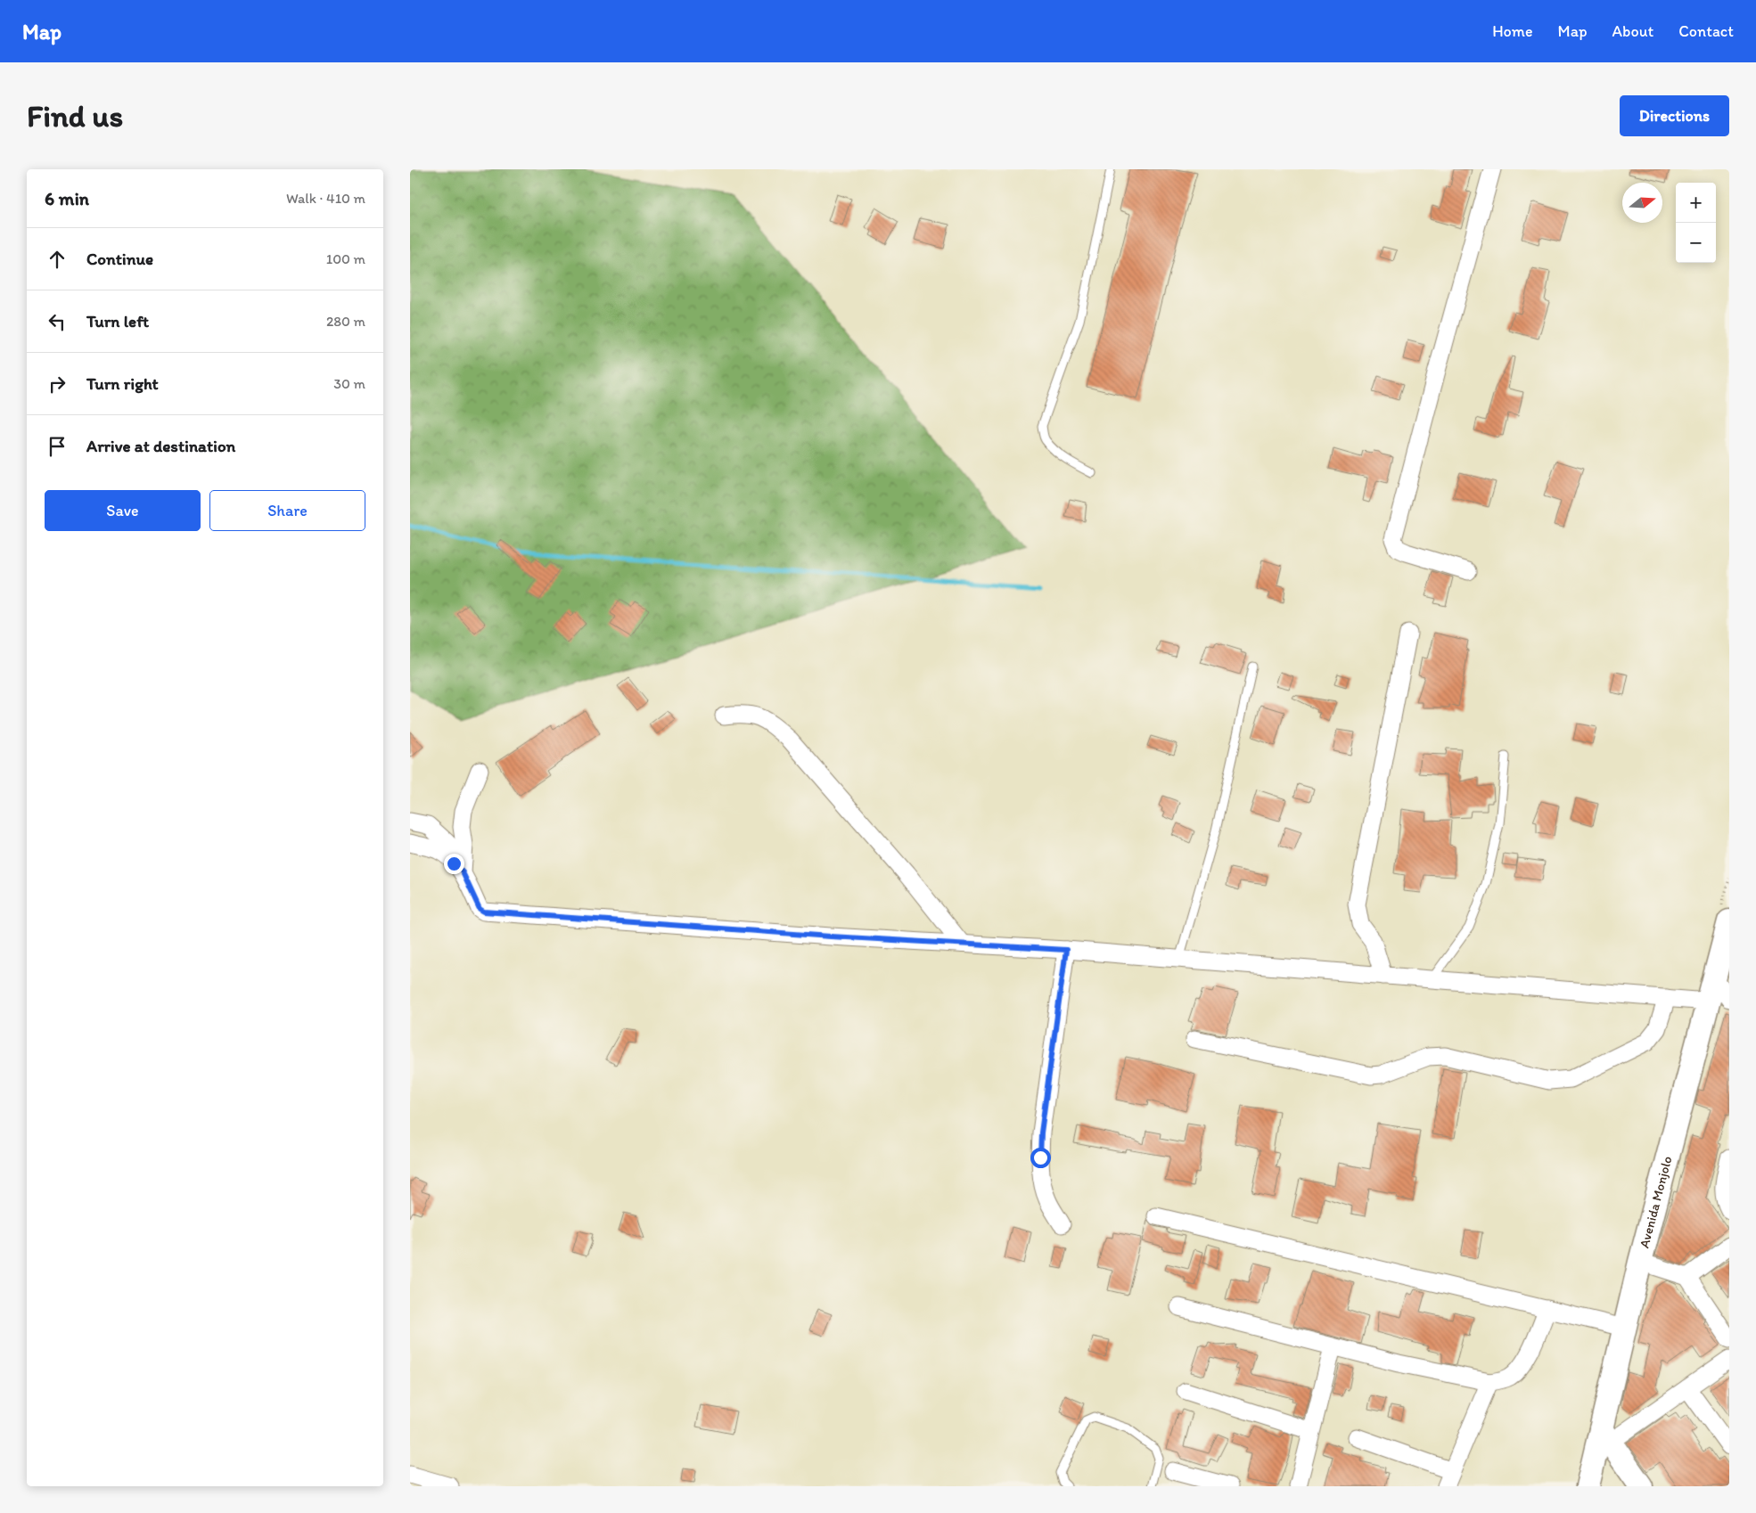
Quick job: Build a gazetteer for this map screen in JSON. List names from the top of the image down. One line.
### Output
{"streets":{"street":["Avenida Monjolo"]},"north":"right","page":{"header":"Map","nav":["Home","Map","About","Contact"],"buttons":["Directions",["Save","Share"]],"title":"Find us","heading":["6 min","Walk · 410 m"],"map_buttons":["+","−"],"list":[["Continue","100 m"],["Turn left","280 m"],["Turn right","30 m"],"Arrive at destination"]}}
